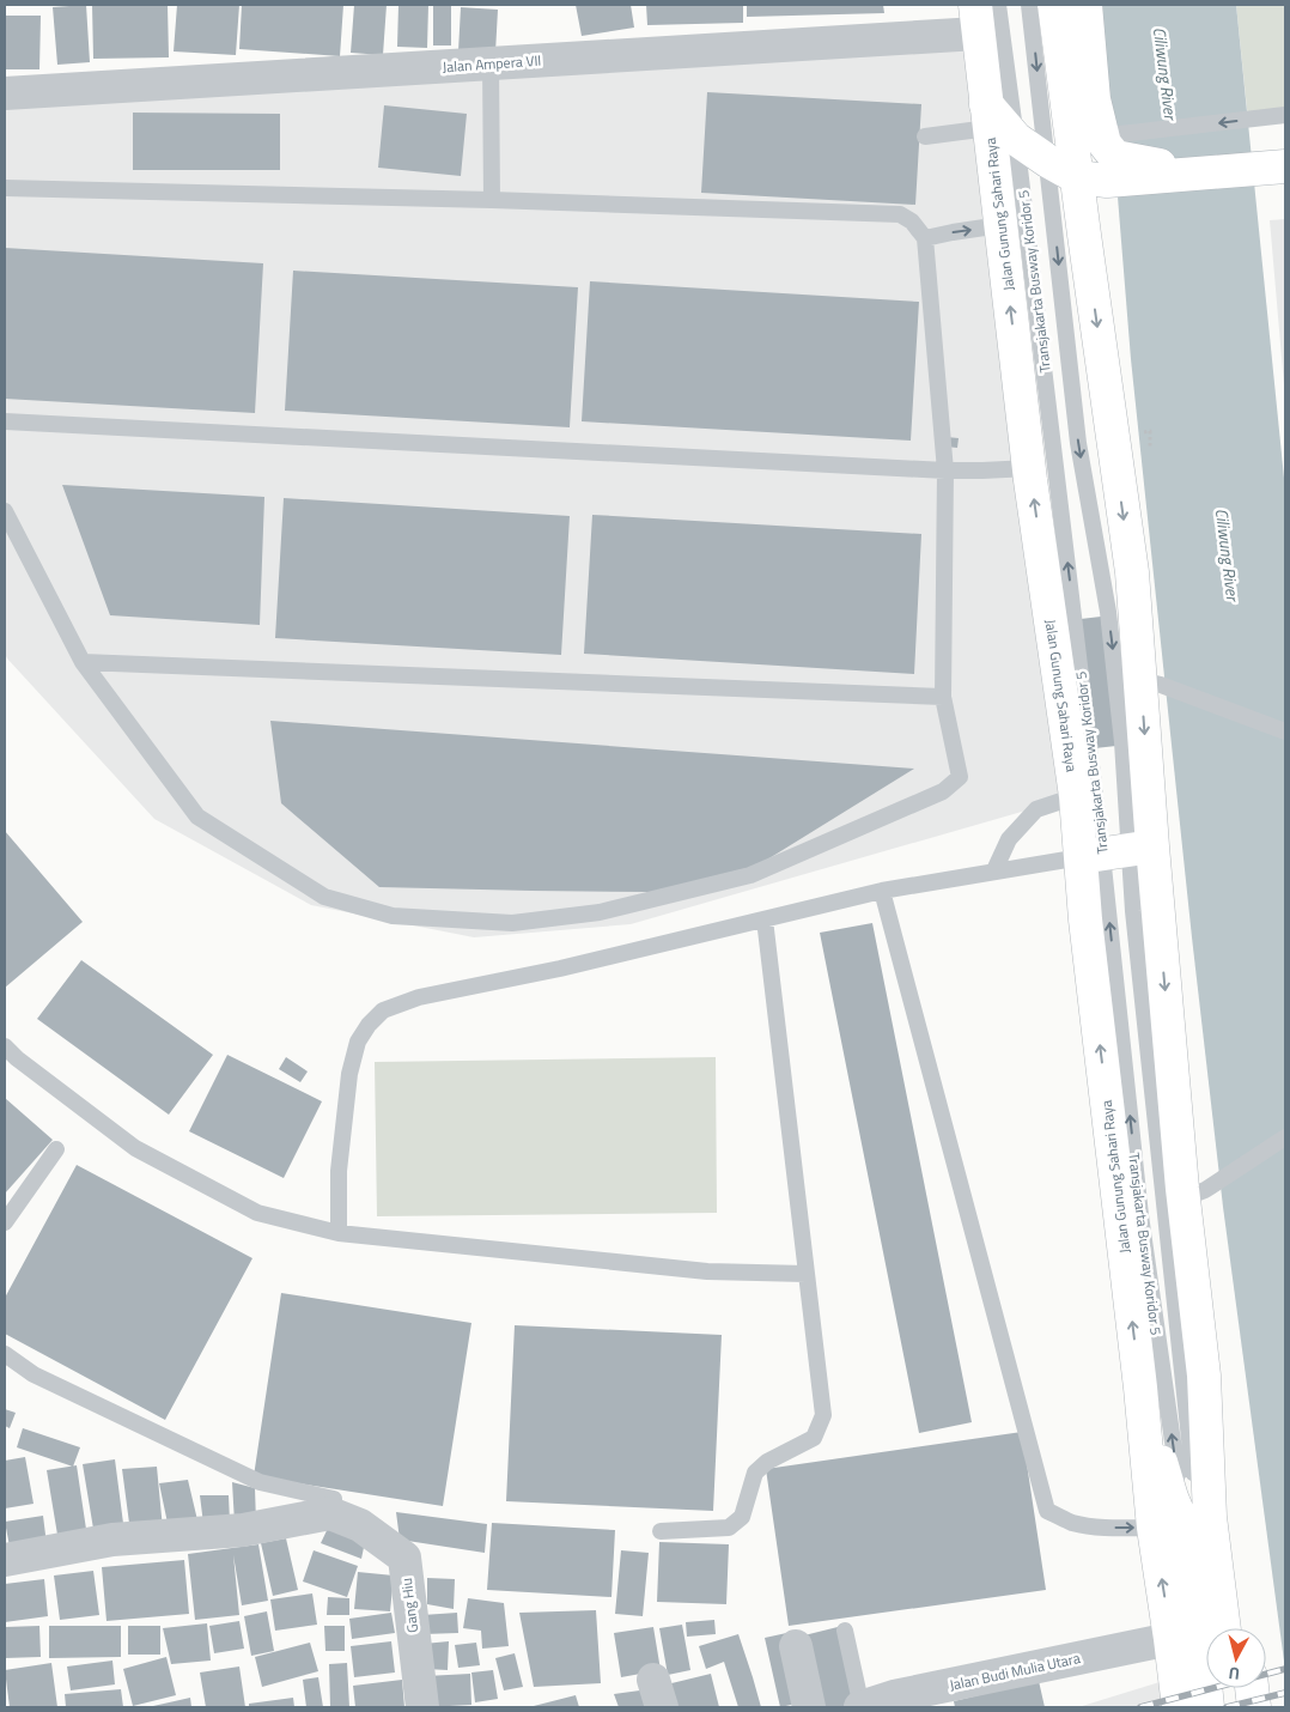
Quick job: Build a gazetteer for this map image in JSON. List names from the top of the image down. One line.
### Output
{"streets":{"main road":["Jalan Gunung Sahari Raya"],"street":["Jalan Ampera VII","Gang Hiu","Jalan Budi Mulia Utara"],"lane":["Transjakarta Busway Koridor 5"]},"crossings":[["Jalan Ampera VII","Jalan Gunung Sahari Raya"],["Jalan Gunung Sahari Raya","Transjakarta Busway Koridor 5"],["Jalan Gunung Sahari Raya","Jalan Budi Mulia Utara"]],"water":["Ciliwung River"],"north":"bottom"}
